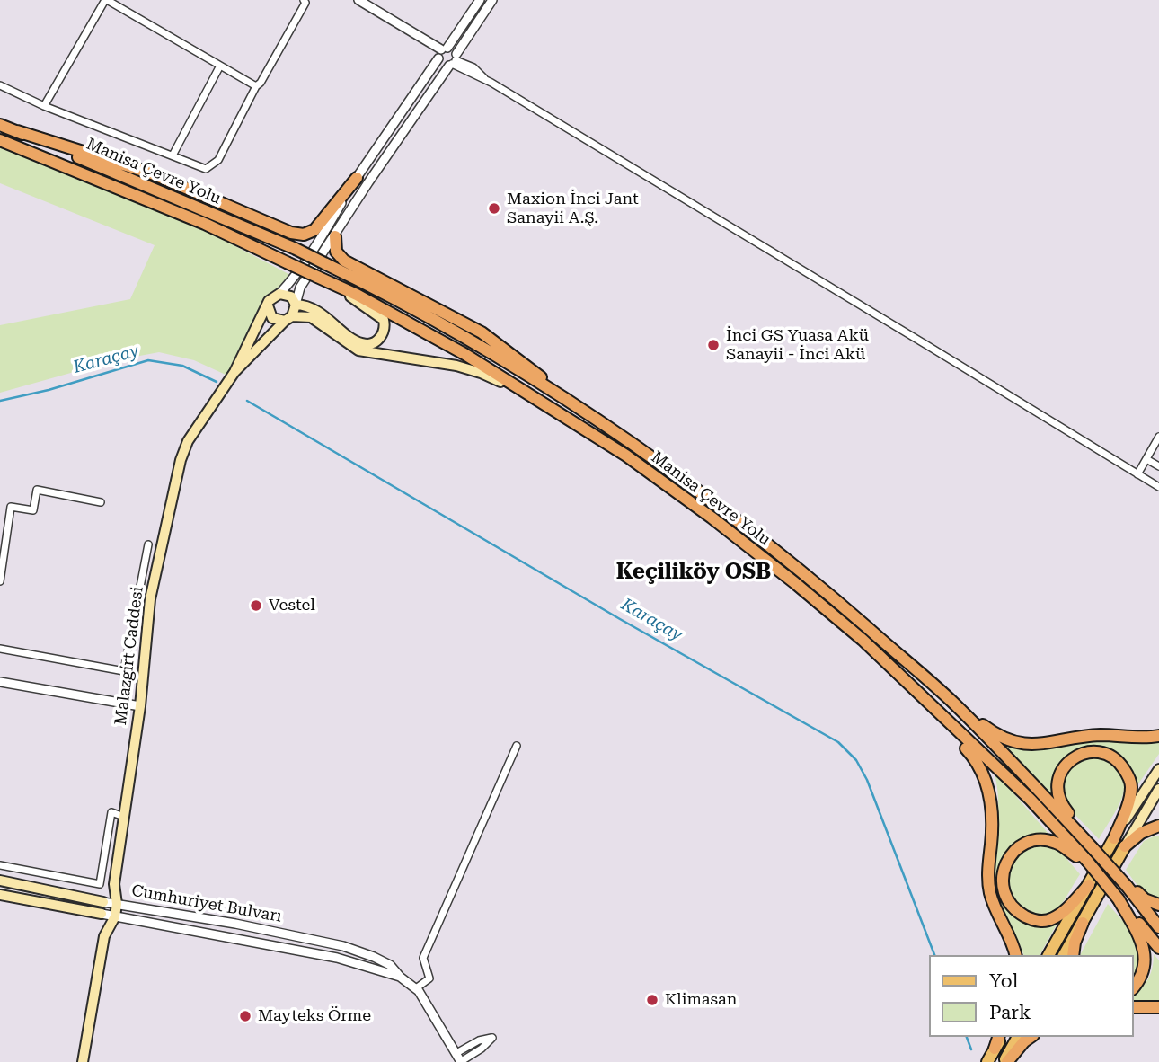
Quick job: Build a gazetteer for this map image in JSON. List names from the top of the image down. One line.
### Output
{"streets":{"highway":["Manisa Çevre Yolu"],"main road":["Malazgirt Caddesi","Cumhuriyet Bulvarı"]},"districts":["Keçiliköy OSB"],"water":["Karaçay"],"places":["Maxion İnci Jant Sanayii A.Ş.","İnci GS Yuasa Akü Sanayii - İnci Akü","Vestel","Klimasan","Mayteks Örme"],"legend":["Yol","Park"]}
